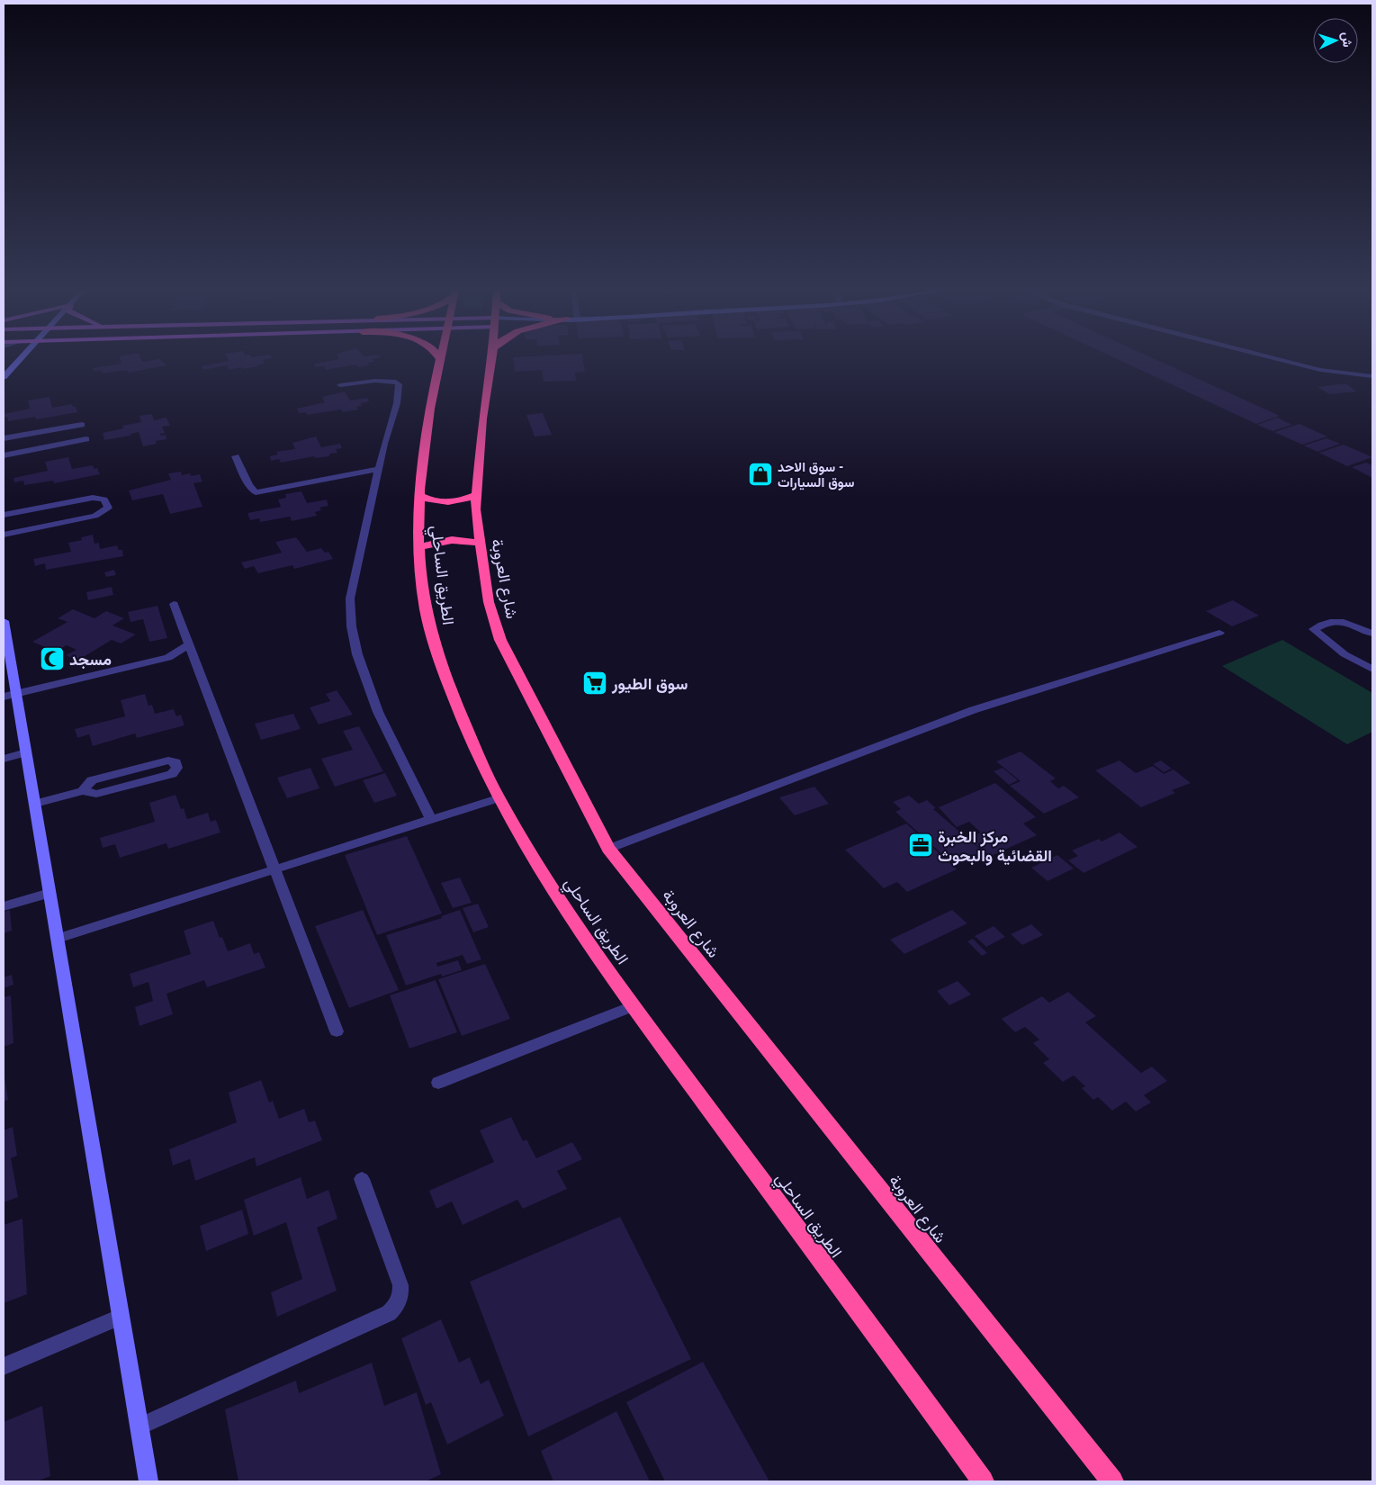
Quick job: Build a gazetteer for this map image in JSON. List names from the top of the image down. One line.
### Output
{"streets":{"highway":["الطريق الساحلي","شارع العروبة"]},"places":{"shop":["سوق الاحد - سوق السيارات"],"mosque":["مسجد"],"supermarket":["سوق الطيور"],"office":["مركز الخبرة القضائية والبحوث"]},"north":"right"}
